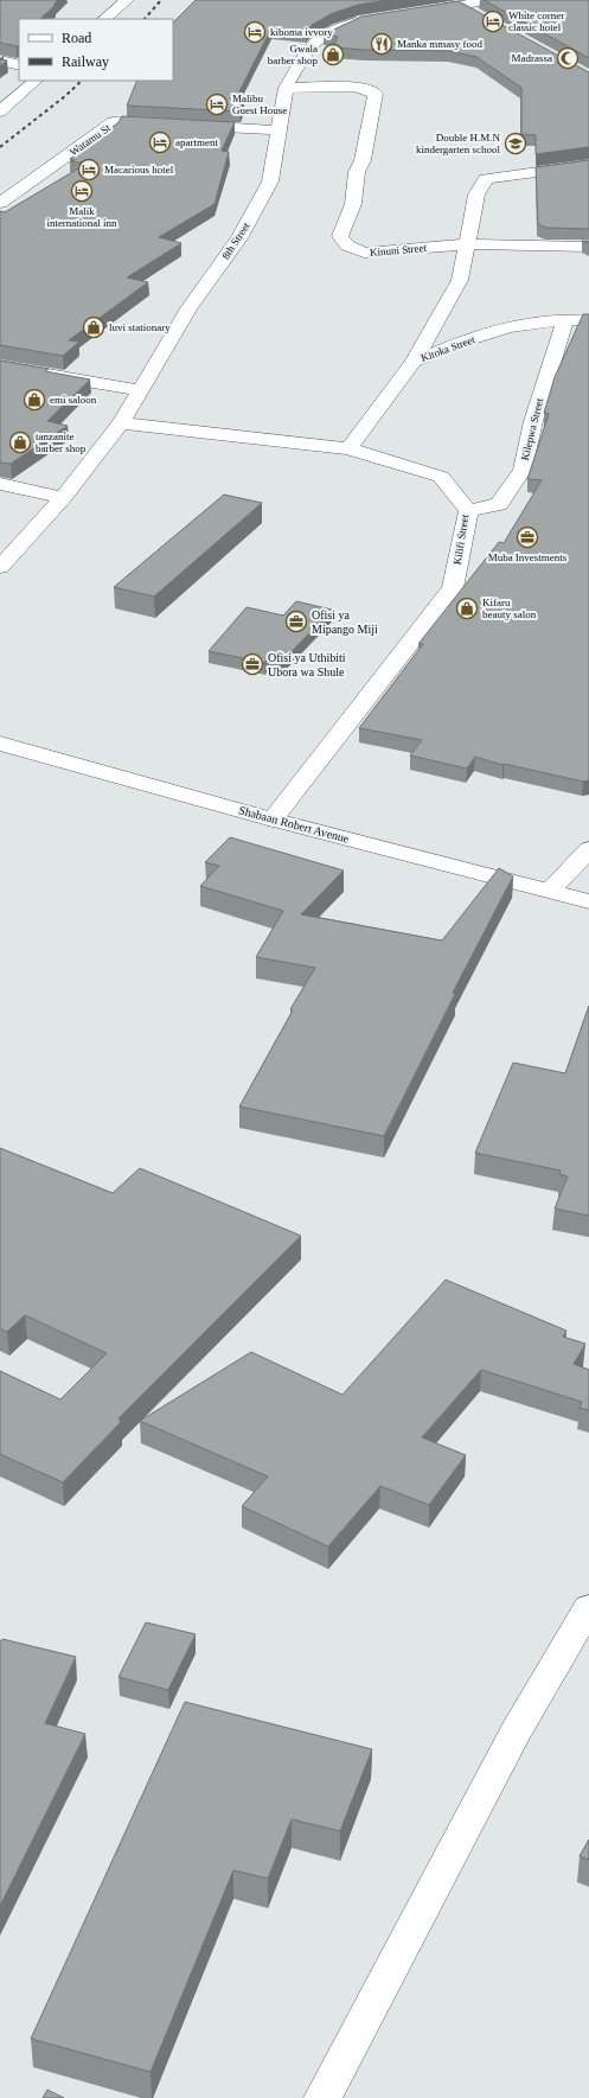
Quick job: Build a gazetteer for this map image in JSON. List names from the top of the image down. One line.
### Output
{"streets":{"street":["Watamu St","8th Street","Kinuni Street","Kitoka Street","Kilepwa Street","Kilifi Street","Shabaan Robert Avenue"]},"crossings":[["8th Street","Kinuni Street"],["8th Street","Kilifi Street"],["Kitoka Street","Kilepwa Street"],["Kitoka Street","Kilifi Street"],["Kilepwa Street","Kilifi Street"],["Kilifi Street","Shabaan Robert Avenue"]],"places":{"hotel":["White corner classic hotel","kiboma ivvory","Malibu Guest House","apartment","Macarious hotel","Malik international inn"],"restaurant":["Manka mmasy food"],"shop":["Gwala barber shop","luvi stationary","emi saloon","tanzanite barber shop","Kifaru beauty salon"],"mosque":["Madrassa"],"school or university":["Double H.M.N kindergarten school"],"office":["Muba Investments","Ofisi ya Mipango Miji","Ofisi ya Uthibiti Ubora wa Shule"]},"legend":["Road","Railway"]}
